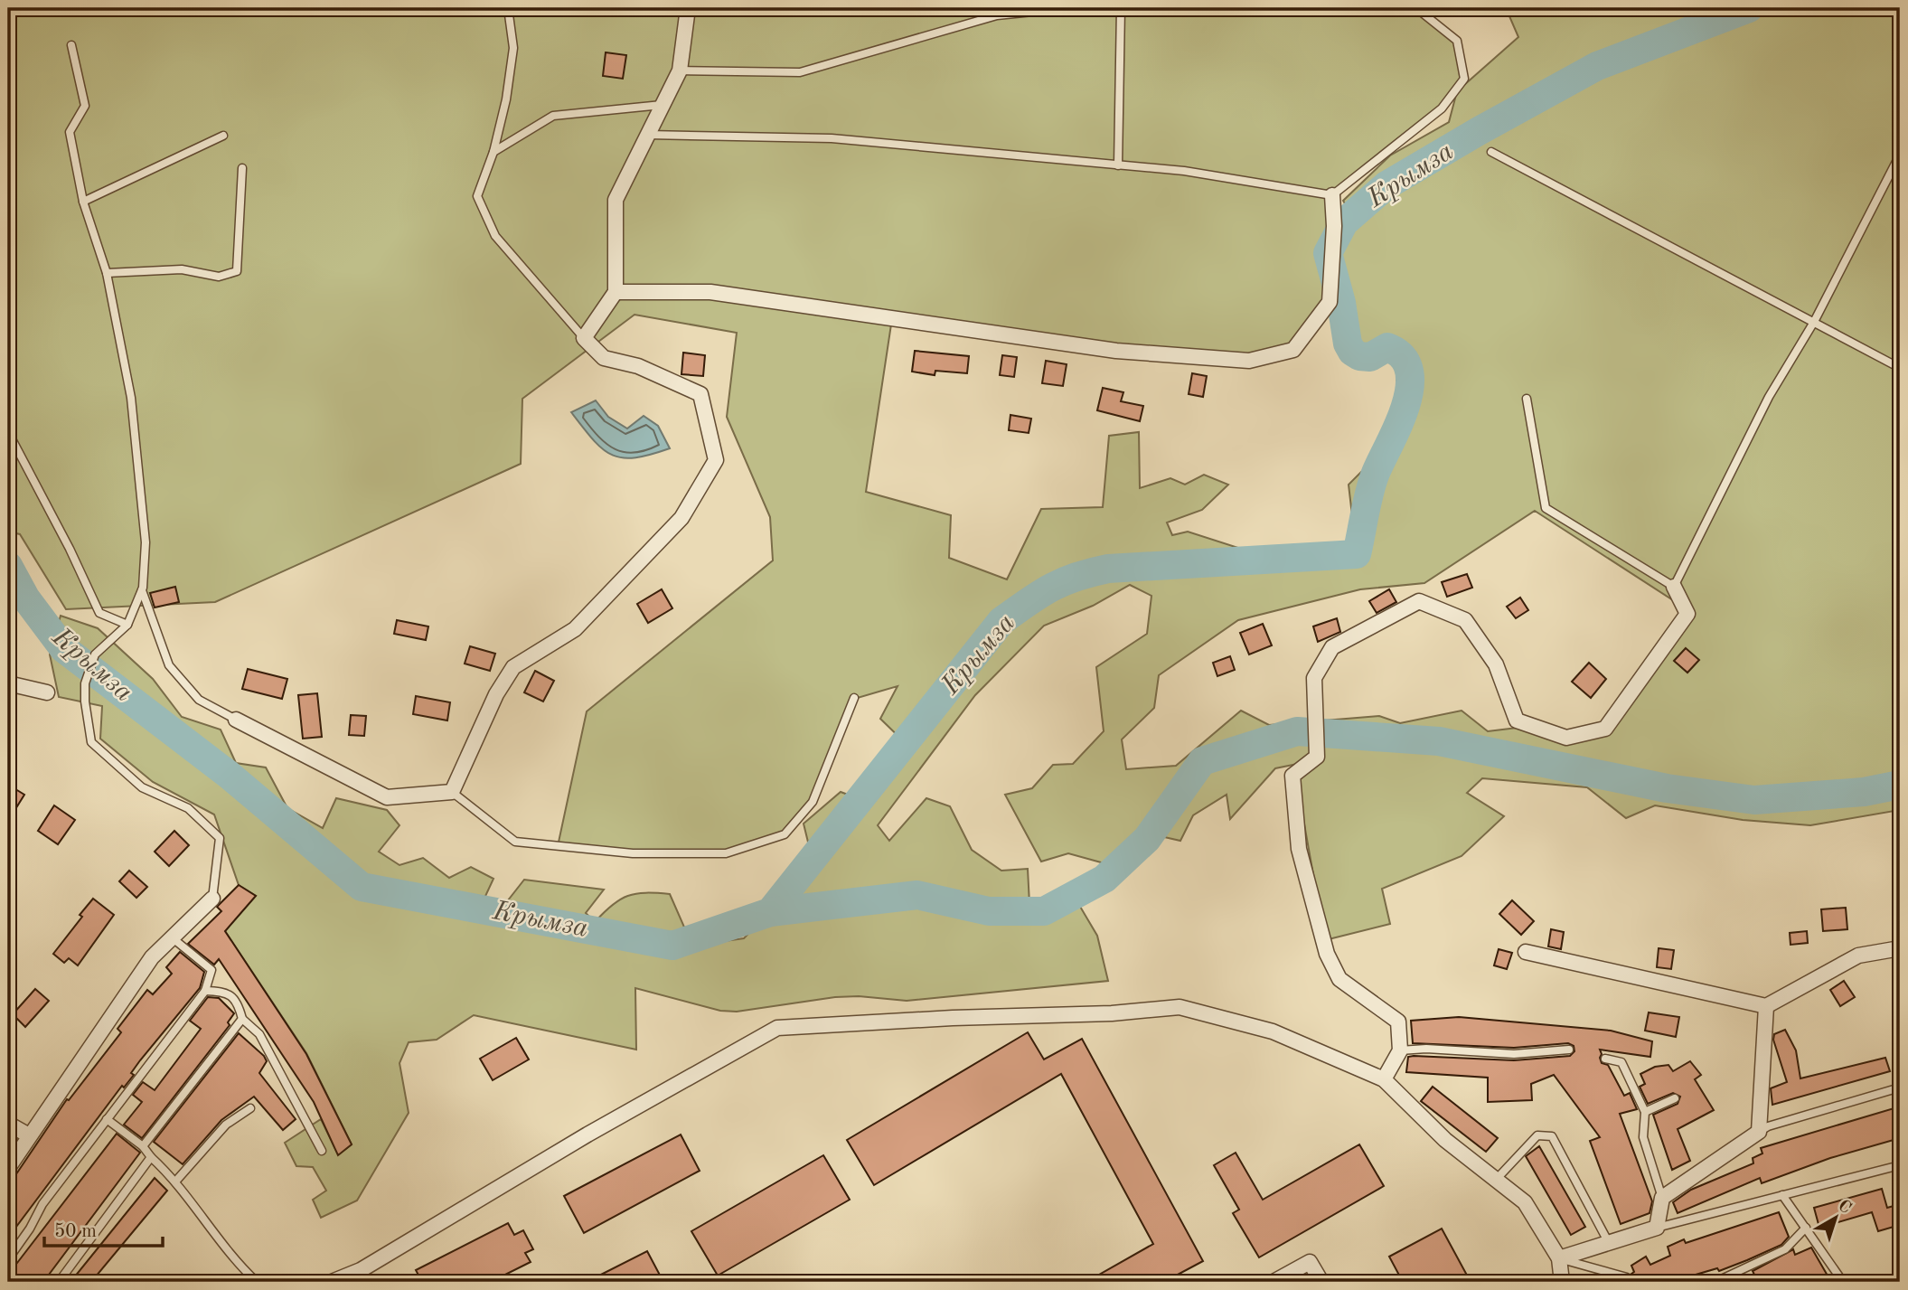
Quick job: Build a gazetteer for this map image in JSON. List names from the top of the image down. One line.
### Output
{"water":["Крымза"],"scale_bar":"50 m","north":"top right"}
